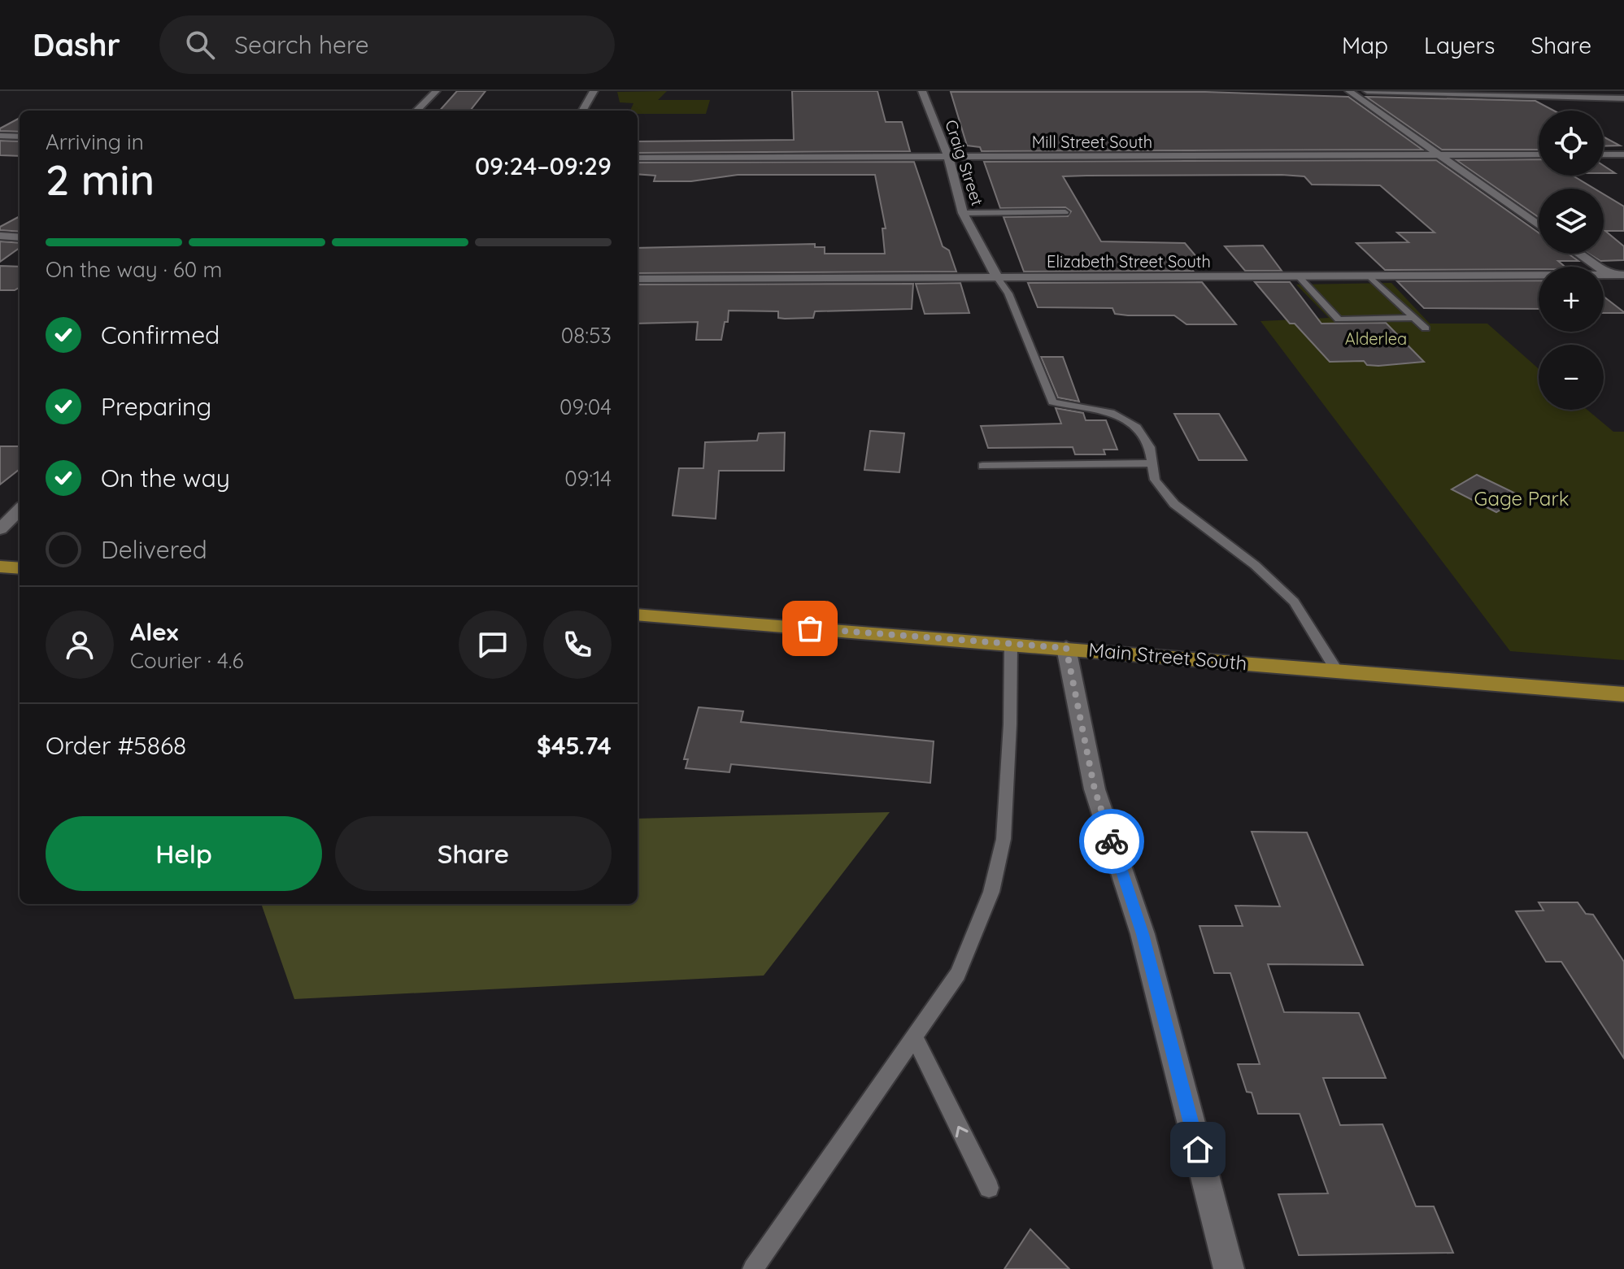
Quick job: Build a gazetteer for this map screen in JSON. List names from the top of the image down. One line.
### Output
{"streets":{"main road":["Main Street South"],"street":["Mill Street South","Craig Street","Elizabeth Street South"]},"crossings":[["Mill Street South","Craig Street"],["Craig Street","Elizabeth Street South"]],"parks":["Alderlea","Gage Park"],"page":{"header":"Dashr","search":"Search here","nav":["Map","Layers","Share"],"map_buttons":["+","−"],"heading":["2 min","Arriving in","09:24–09:29"],"panel":["Alex","Courier · 4.6","Order #5868","$45.74"],"bar":"On the way · 60 m","list":[["Confirmed","08:53"],["Preparing","09:04"],["On the way","09:14"],"Delivered"],"buttons":["Help","Share"]}}
